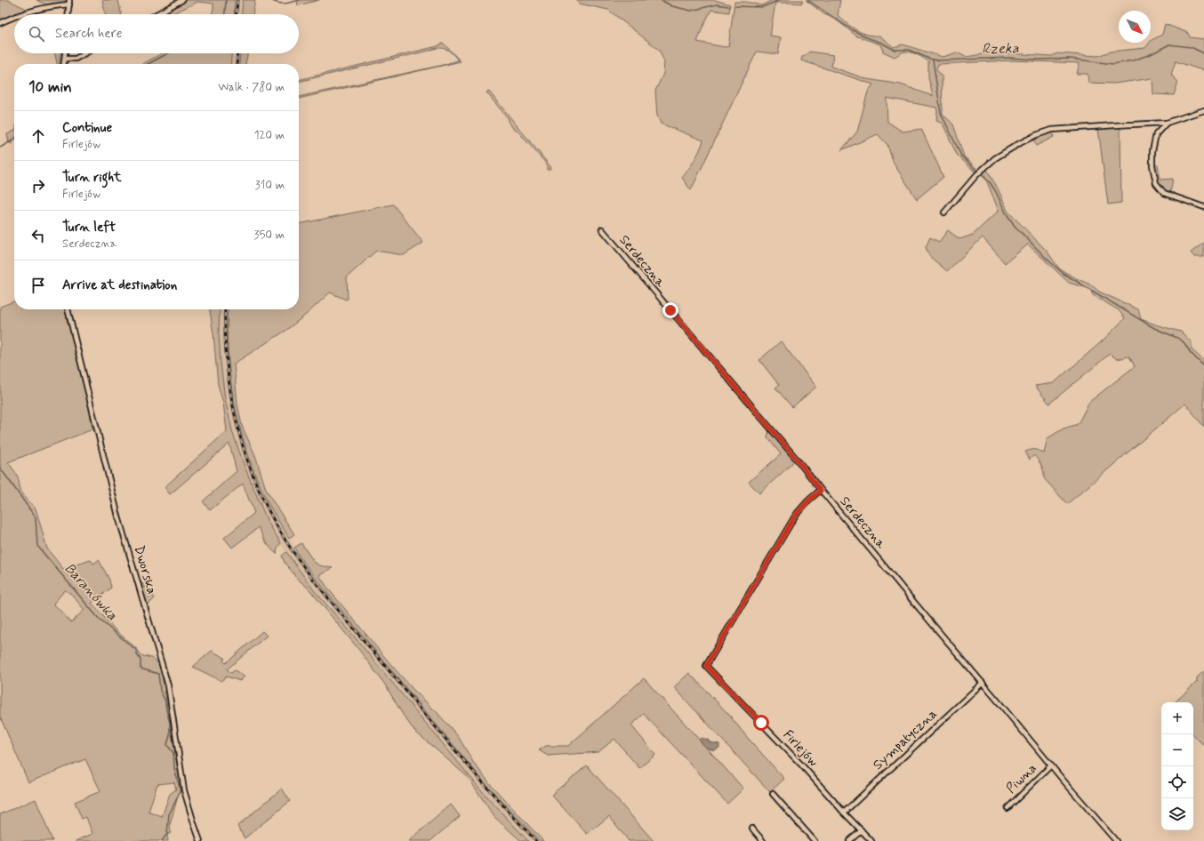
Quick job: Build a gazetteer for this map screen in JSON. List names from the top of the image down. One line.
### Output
{"streets":{"street":["Serdeczna","Dworska","Sympatyczna","Firlejów","Piwna"]},"crossings":[["Serdeczna","Sympatyczna"],["Serdeczna","Firlejów"],["Serdeczna","Piwna"],["Sympatyczna","Firlejów"]],"water":["Rzeka","Baranówka"],"north":"bottom right","page":{"search":"Search here","heading":["10 min","Walk · 780 m"],"list":[["Continue","Firlejów","120 m"],["Turn right","Firlejów","310 m"],["Turn left","Serdeczna","350 m"],"Arrive at destination"],"map_buttons":["+","−"]}}
